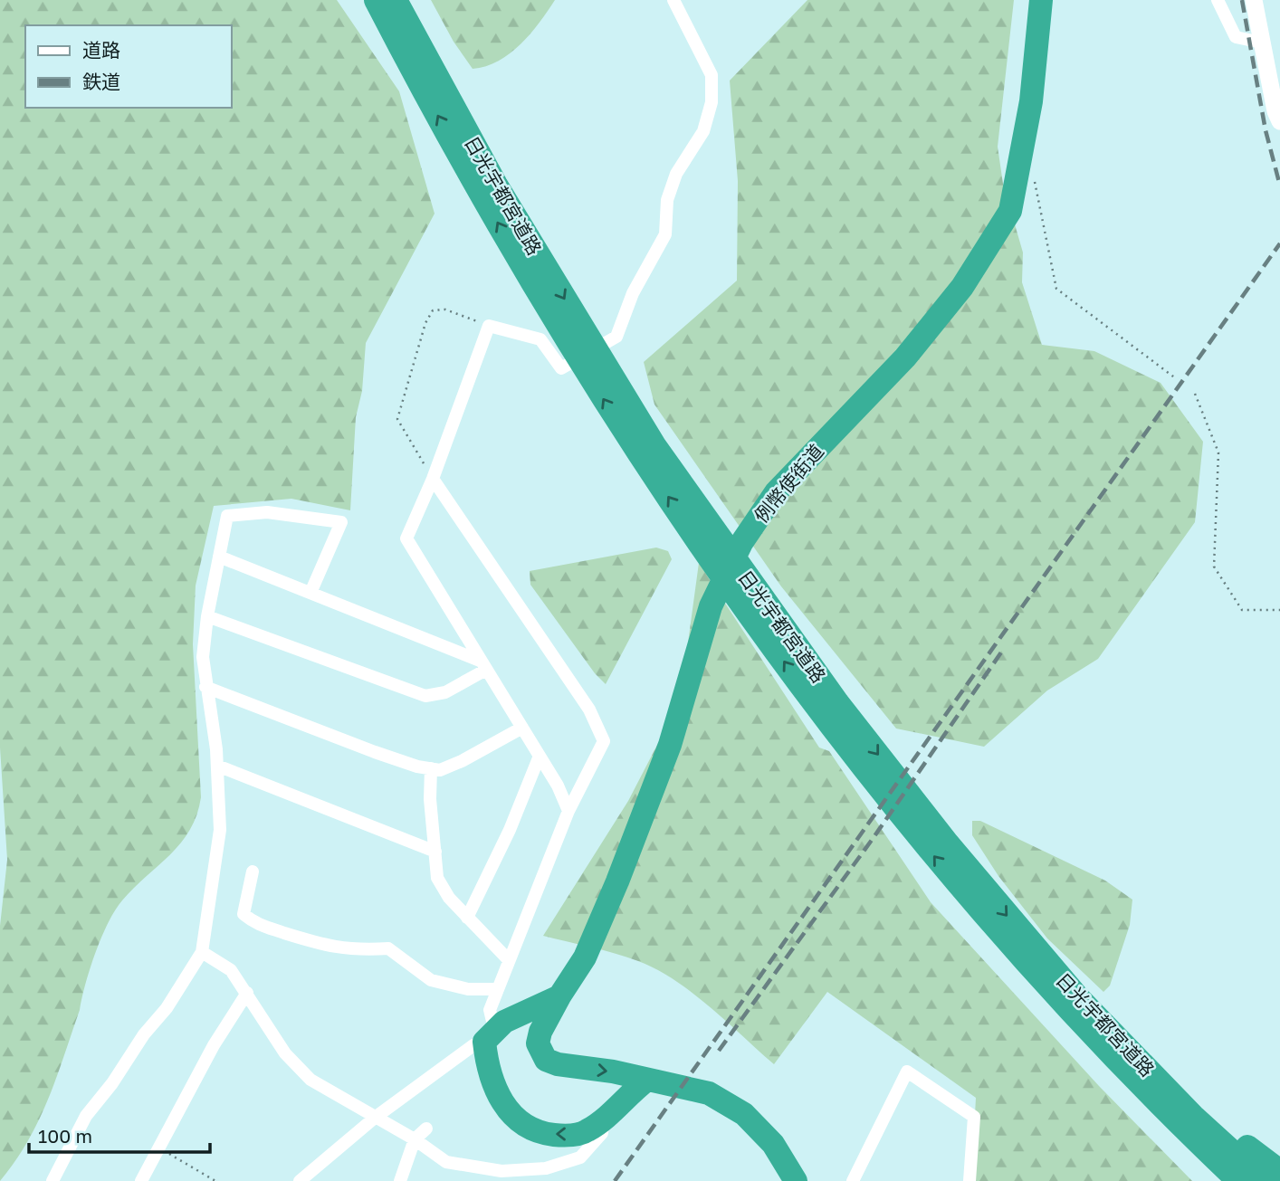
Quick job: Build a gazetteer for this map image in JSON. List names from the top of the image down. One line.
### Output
{"streets":{"highway":["日光宇都宮道路","例幣使街道"]},"legend":["道路","鉄道"],"scale_bar":"100 m"}
